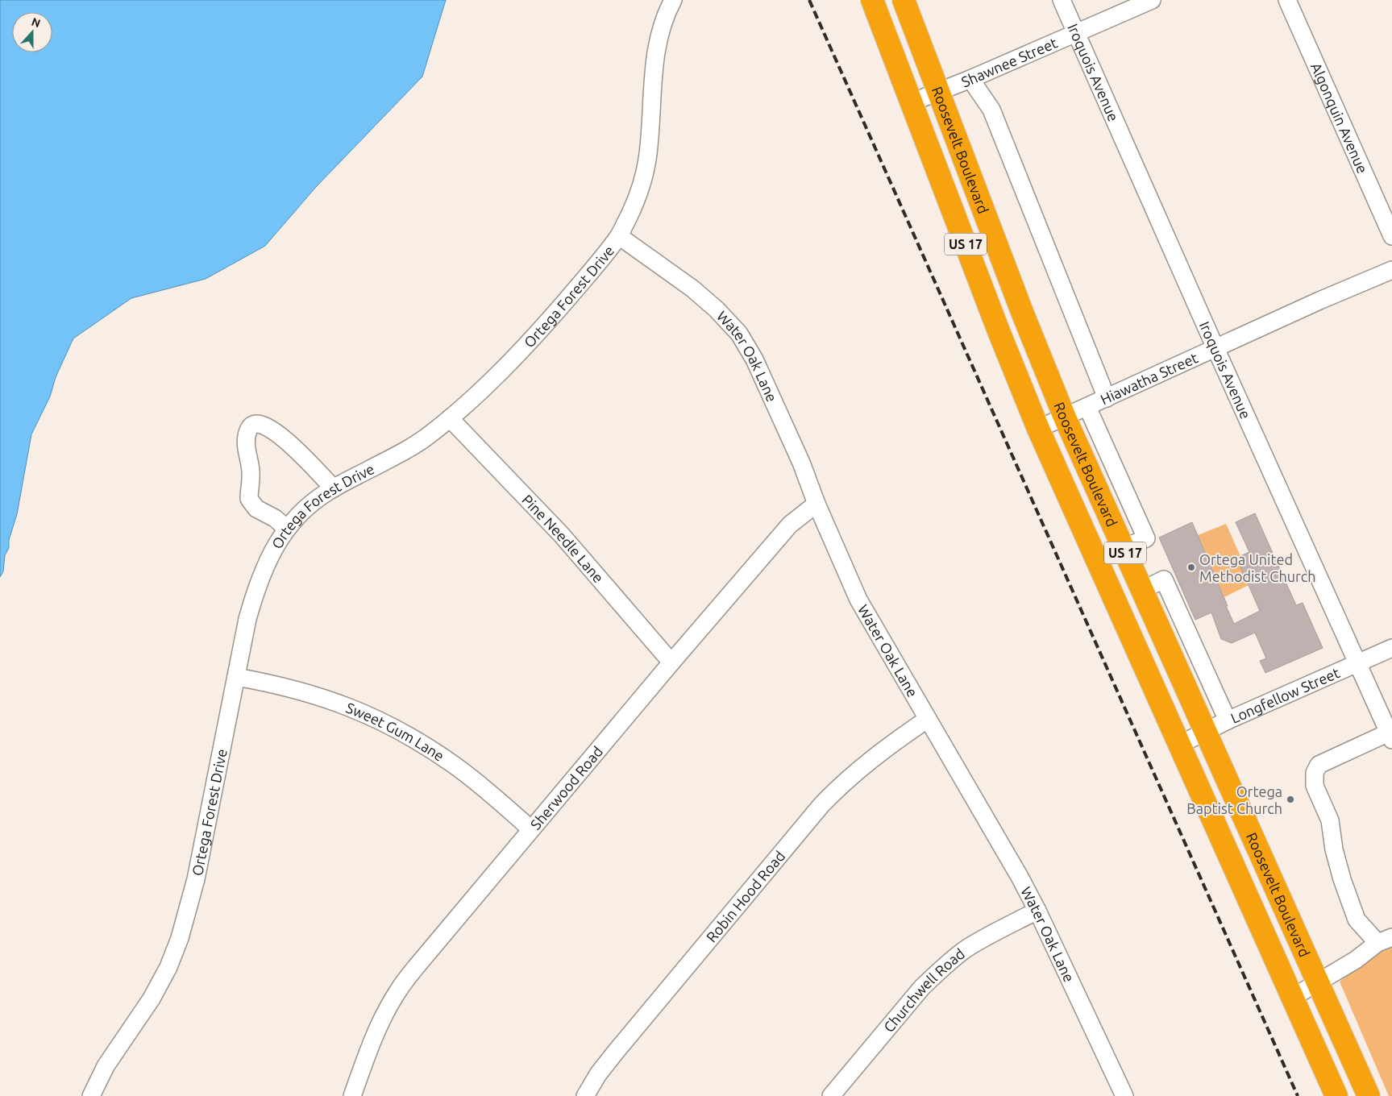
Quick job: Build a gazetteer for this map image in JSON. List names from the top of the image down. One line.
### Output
{"streets":{"highway":["Roosevelt Boulevard","US 17"],"street":["Shawnee Street","Iroquois Avenue","Algonquin Avenue","Ortega Forest Drive","Water Oak Lane","Hiawatha Street","Pine Needle Lane","Longfellow Street","Sweet Gum Lane","Sherwood Road","Robin Hood Road","Churchwell Road"]},"crossings":[["Shawnee Street","Iroquois Avenue"],["Shawnee Street","Roosevelt Boulevard"],["Iroquois Avenue","Hiawatha Street"],["Iroquois Avenue","Longfellow Street"],["Roosevelt Boulevard","Hiawatha Street"],["Roosevelt Boulevard","Longfellow Street"],["Ortega Forest Drive","Water Oak Lane"],["Ortega Forest Drive","Pine Needle Lane"],["Ortega Forest Drive","Sweet Gum Lane"],["Water Oak Lane","Sherwood Road"],["Water Oak Lane","Robin Hood Road"],["Water Oak Lane","Churchwell Road"],["Pine Needle Lane","Sherwood Road"],["Sweet Gum Lane","Sherwood Road"]],"places":["Ortega United Methodist Church","Ortega Baptist Church"],"north":"top"}
